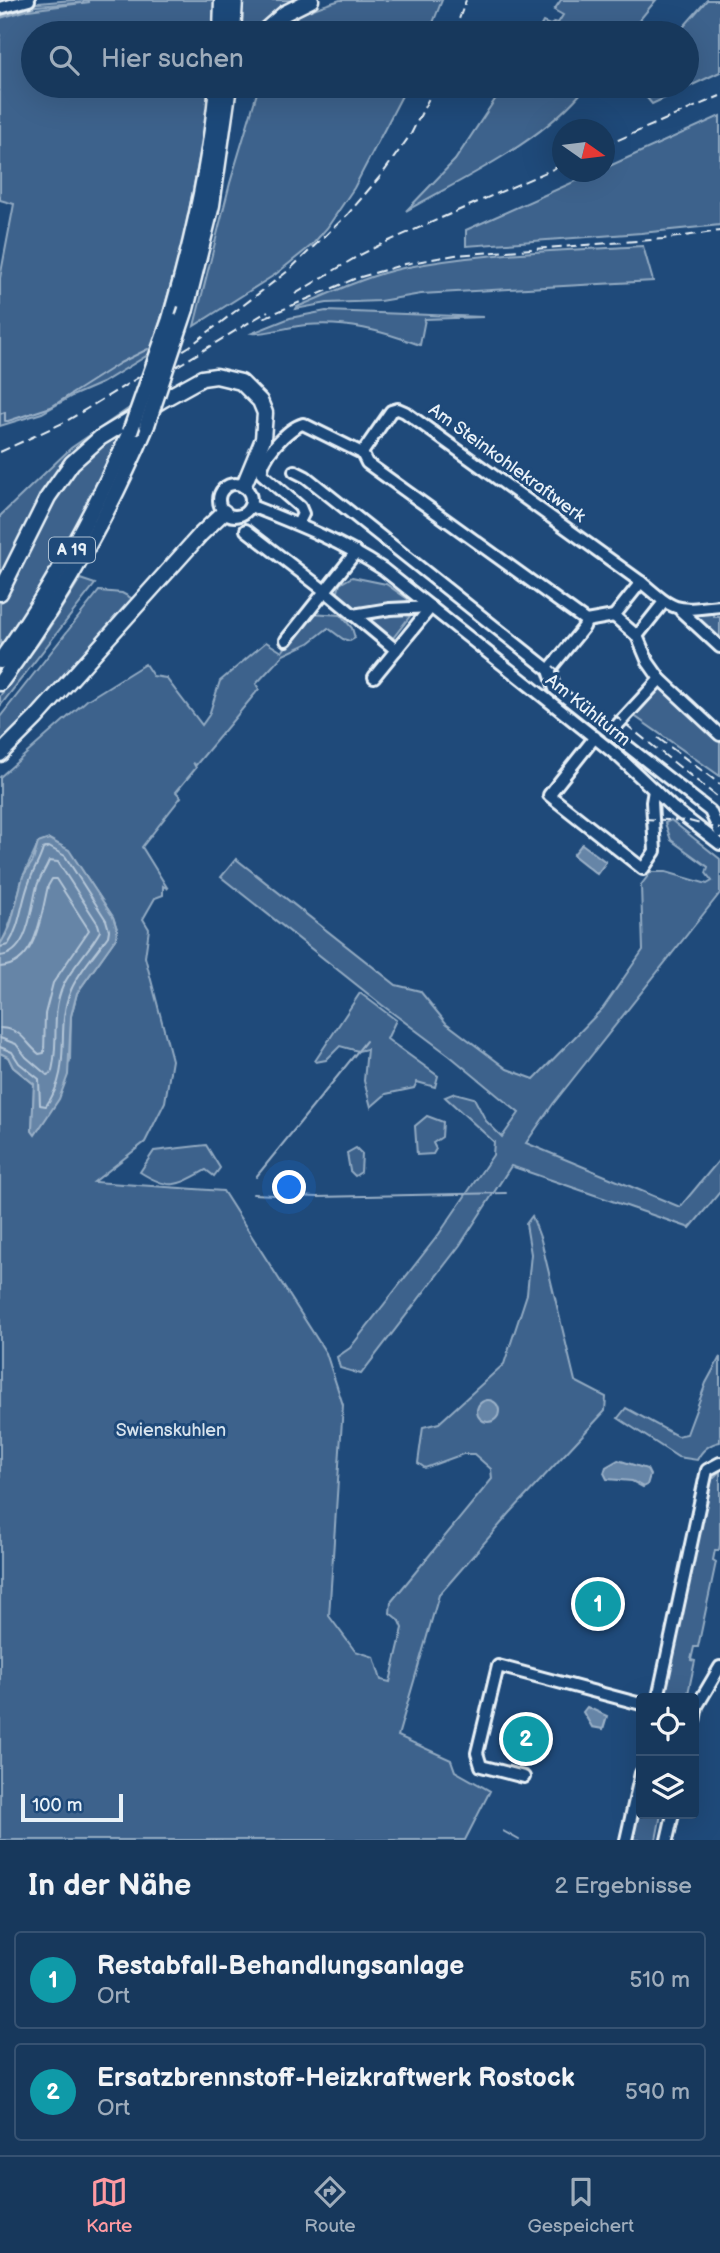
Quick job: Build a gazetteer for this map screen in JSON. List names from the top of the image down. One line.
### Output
{"streets":{"highway":["A 19"],"street":["Am Steinkohlekraftwerk","Am Kühlturm"]},"parks":["Swienskuhlen"],"scale_bar":"100 m","north":"right","page":{"search":"Hier suchen","pins":["1","2"],"scale":"100 m","heading":["In der Nähe","2 Ergebnisse"],"list":[{"mark":"1","name":"Restabfall-Behandlungsanlage","note":"Ort","value":"510 m"},{"mark":"2","name":"Ersatzbrennstoff-Heizkraftwerk Rostock","note":"Ort","value":"590 m"}],"nav":["Karte","Route","Gespeichert"]}}
